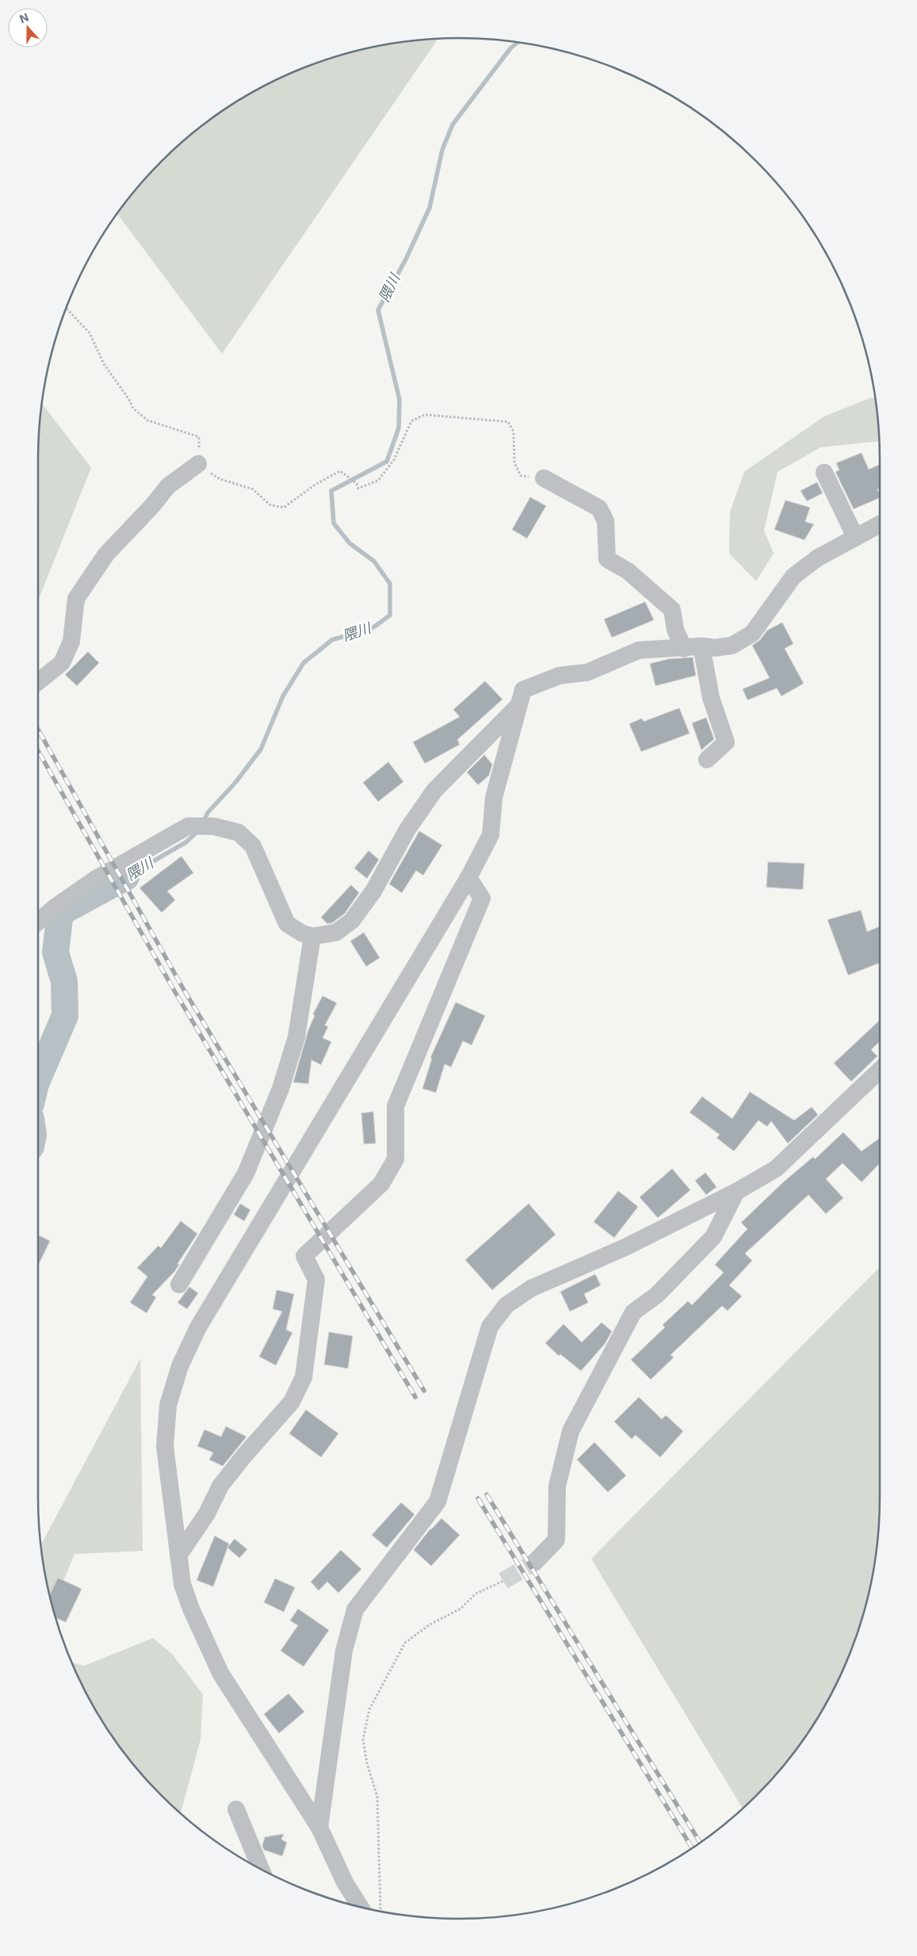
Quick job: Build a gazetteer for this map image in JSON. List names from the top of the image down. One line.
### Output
{"water":["隈川"],"north":"top"}
